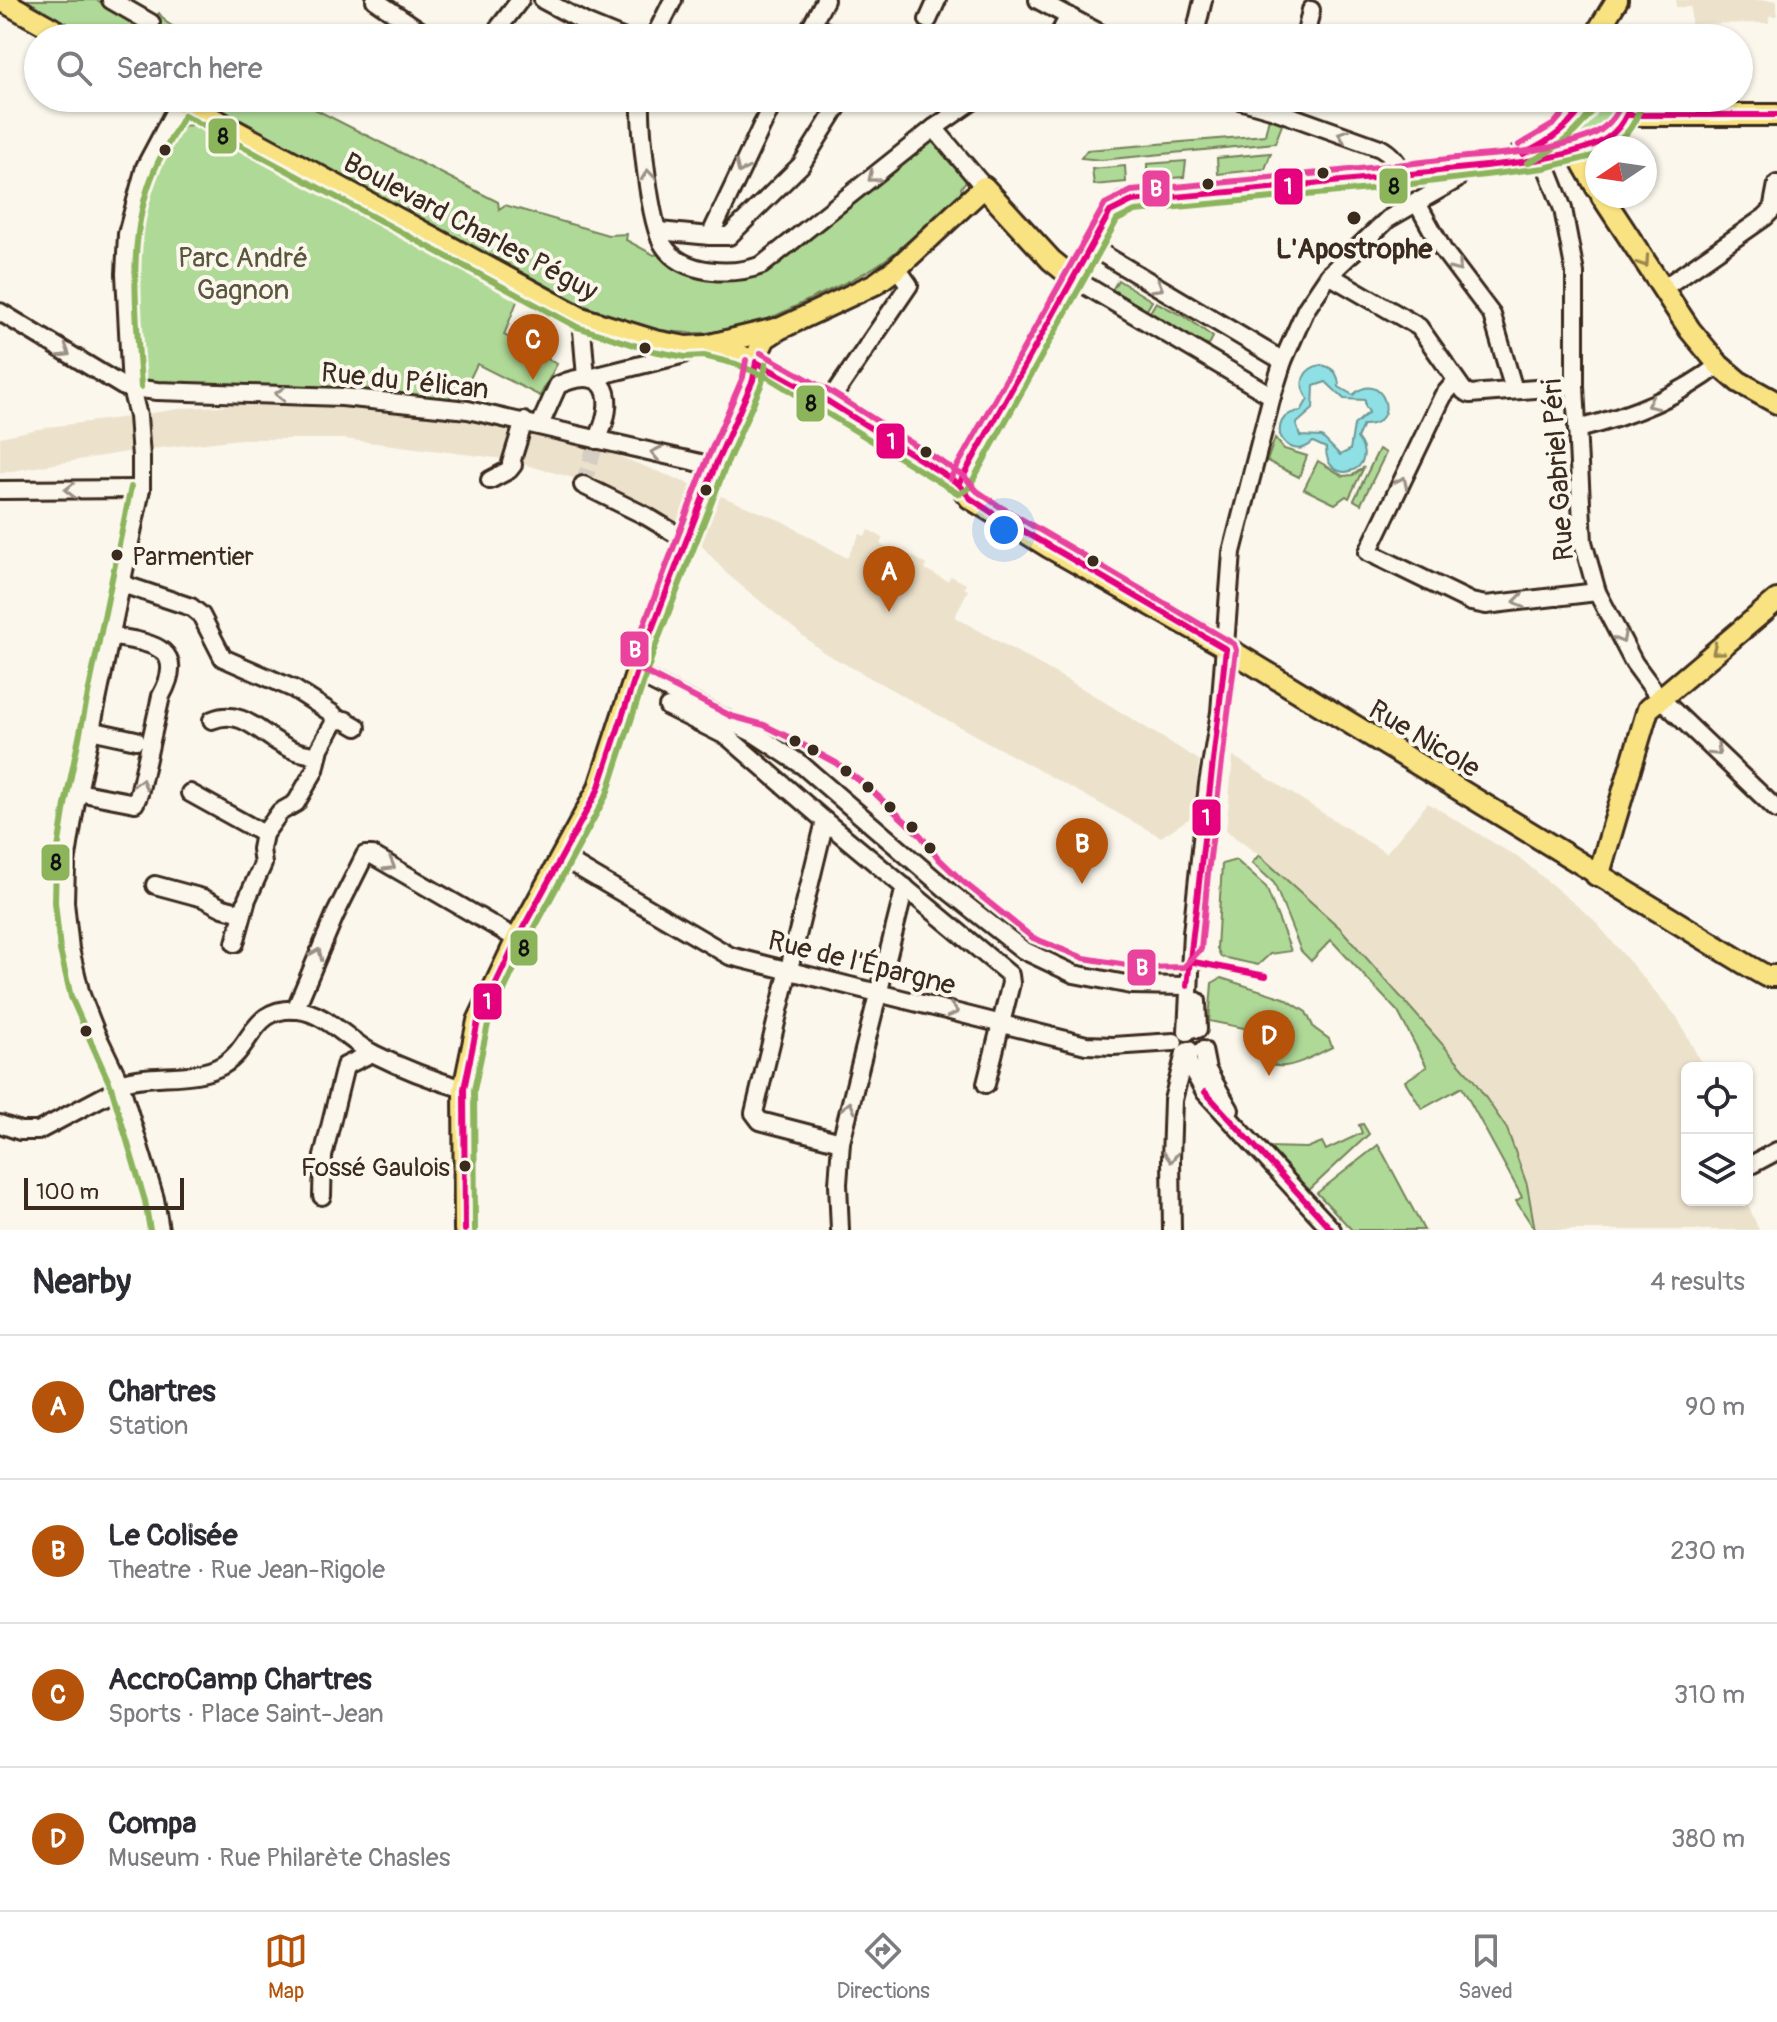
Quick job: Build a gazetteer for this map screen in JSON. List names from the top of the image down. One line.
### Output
{"streets":{"main road":["Boulevard Charles Péguy","Rue Nicole"],"street":["Rue du Pélican","Rue Gabriel Péri","Rue de l'Épargne"]},"crossings":[["Boulevard Charles Péguy","Rue Nicole"]],"one_way":["Rue Gabriel Péri"],"parks":["Parc André Gagnon"],"places":["L'Apostrophe","Parmentier","Fossé Gaulois"],"lines":["transit line 1","transit line 8","transit line B"],"scale_bar":"100 m","north":"left","page":{"search":"Search here","pins":["C","A","B","D"],"scale":"100 m","heading":["Nearby","4 results"],"list":[{"mark":"A","name":"Chartres","note":"Station","value":"90 m"},{"mark":"B","name":"Le Colisée","note":"Theatre · Rue Jean-Rigole","value":"230 m"},{"mark":"C","name":"AccroCamp Chartres","note":"Sports · Place Saint-Jean","value":"310 m"},{"mark":"D","name":"Compa","note":"Museum · Rue Philarète Chasles","value":"380 m"}],"nav":["Map","Directions","Saved"]}}
